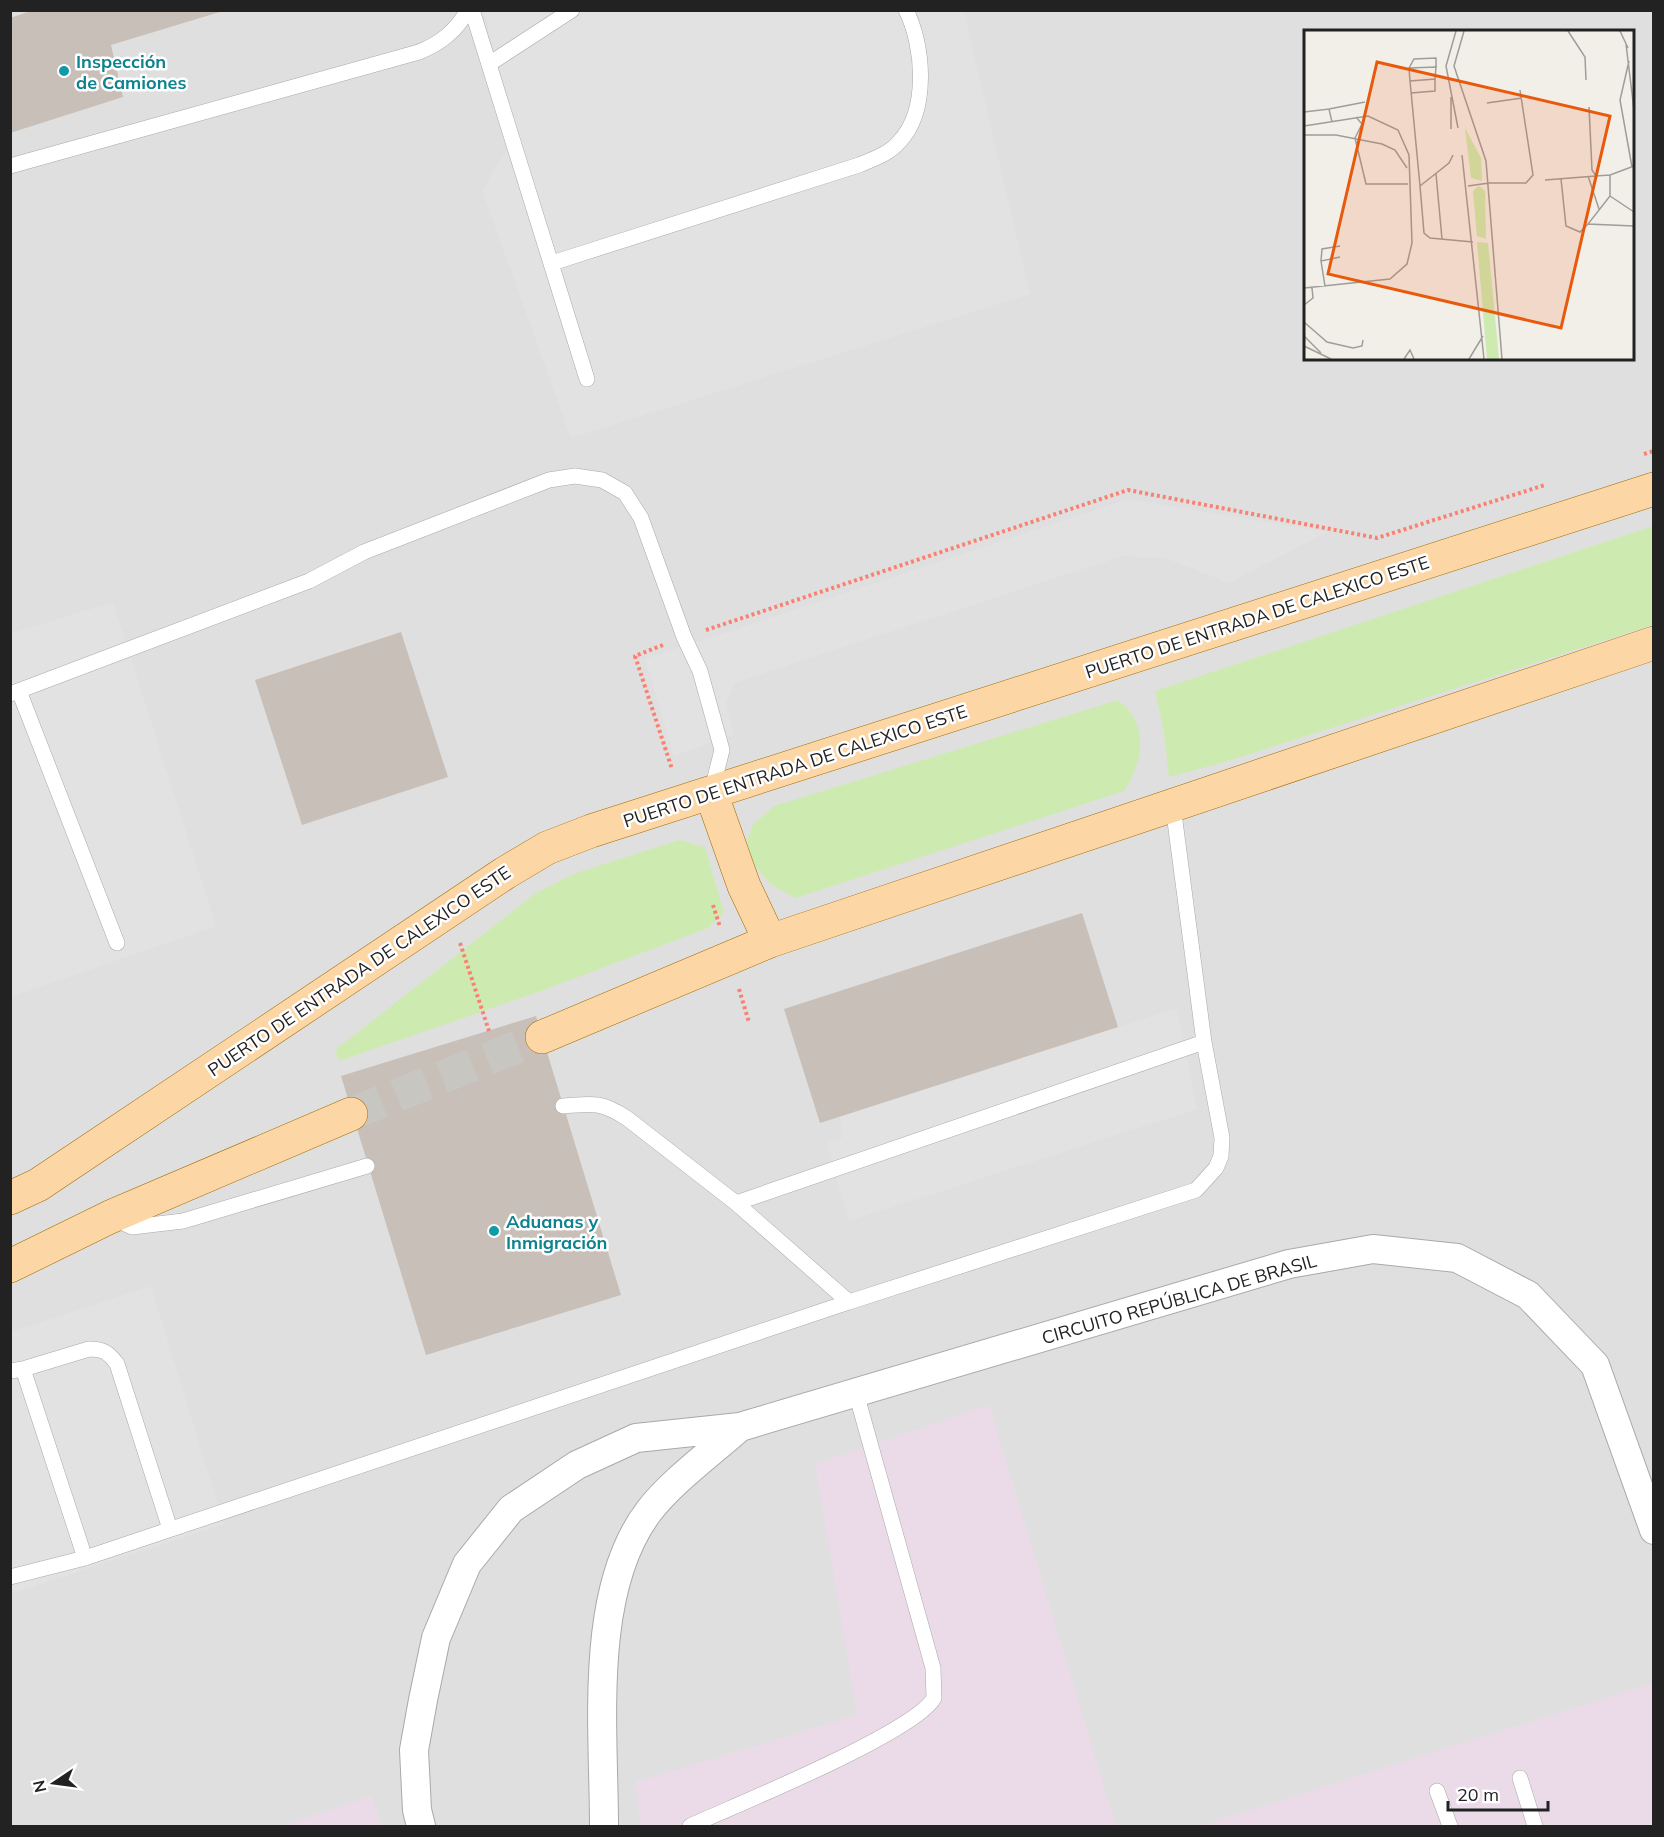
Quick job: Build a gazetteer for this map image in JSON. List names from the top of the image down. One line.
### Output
{"streets":{"main road":["PUERTO DE ENTRADA DE CALEXICO ESTE"],"street":["CIRCUITO REPÚBLICA DE BRASIL"]},"places":["Inspección de Camiones","Aduanas y Inmigración"],"scale_bar":"20 m","north":"left"}
